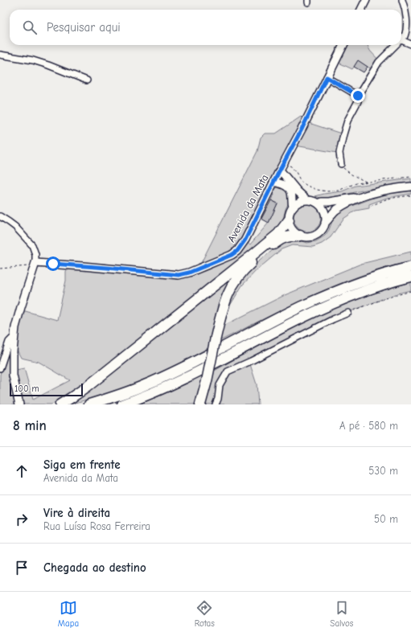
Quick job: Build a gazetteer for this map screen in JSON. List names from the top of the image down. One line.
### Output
{"streets":{"street":["Avenida da Mata"]},"scale_bar":"100 m","page":{"search":"Pesquisar aqui","scale":"100 m","heading":["8 min","A pé · 580 m"],"list":[["Siga em frente","Avenida da Mata","530 m"],["Vire à direita","Rua Luísa Rosa Ferreira","50 m"],"Chegada ao destino"],"nav":["Mapa","Rotas","Salvos"]}}
